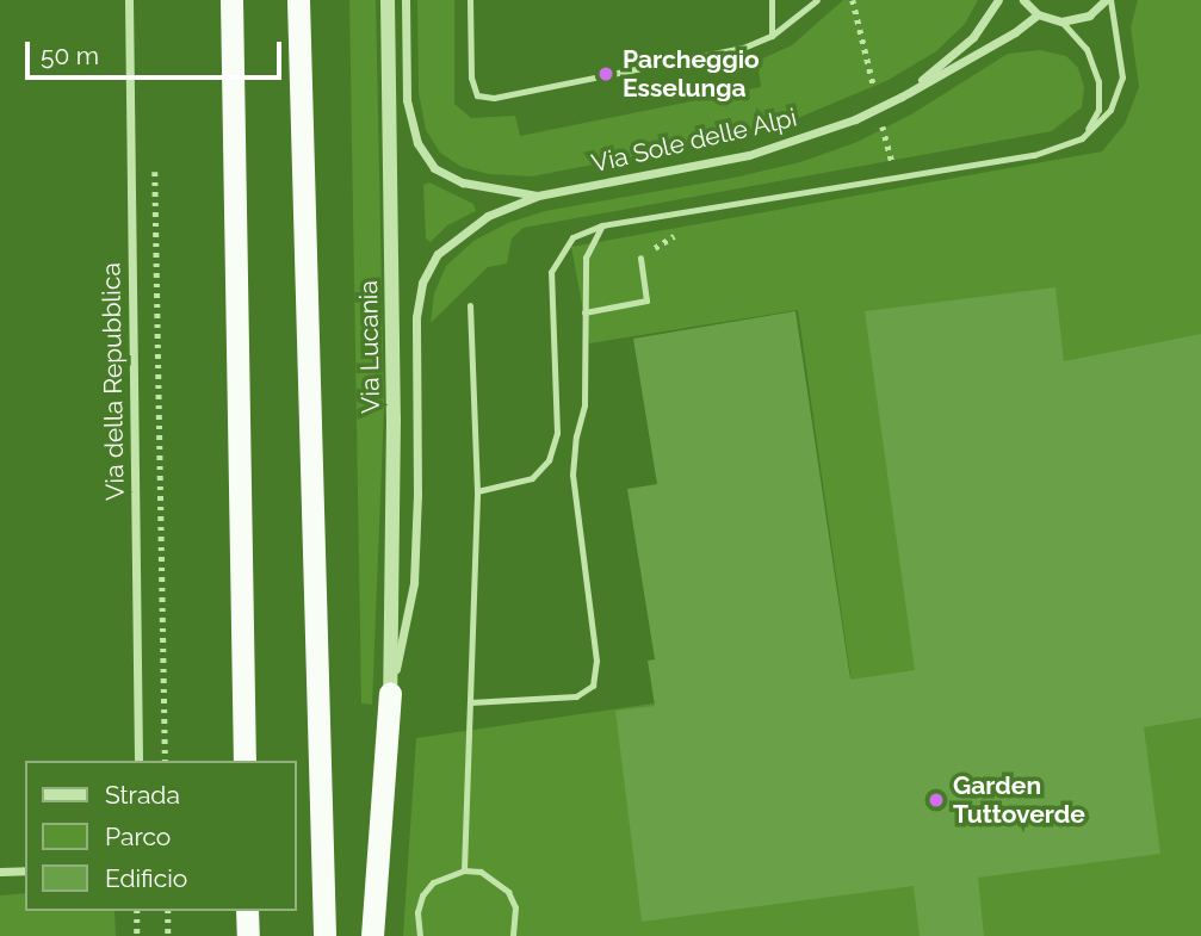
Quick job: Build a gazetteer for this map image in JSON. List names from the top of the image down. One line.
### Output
{"streets":{"street":["Via Sole delle Alpi","Via Lucania","Via della Repubblica"]},"places":["Parcheggio Esselunga","Garden Tuttoverde"],"legend":["Strada","Parco","Edificio"],"scale_bar":"50 m"}
